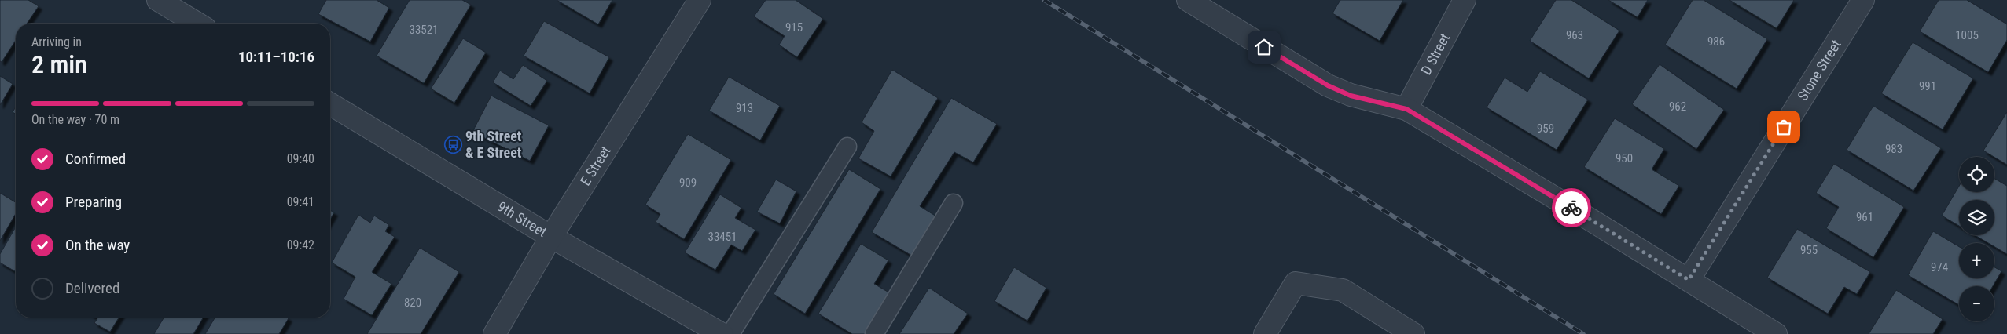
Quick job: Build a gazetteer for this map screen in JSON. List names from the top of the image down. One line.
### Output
{"streets":{"street":["D Street","Stone Street","E Street","9th Street"]},"crossings":[["E Street","9th Street"]],"places":{"bus stop":["9th Street & E Street"]},"house_numbers":["915","33521","963","1005","986","991","962","913","959","983","950","909","961","33451","955","974","820"],"page":{"heading":["2 min","Arriving in","10:11–10:16"],"bar":"On the way · 70 m","list":[["Confirmed","09:40"],["Preparing","09:41"],["On the way","09:42"],"Delivered"],"map_buttons":["+","−"]}}
